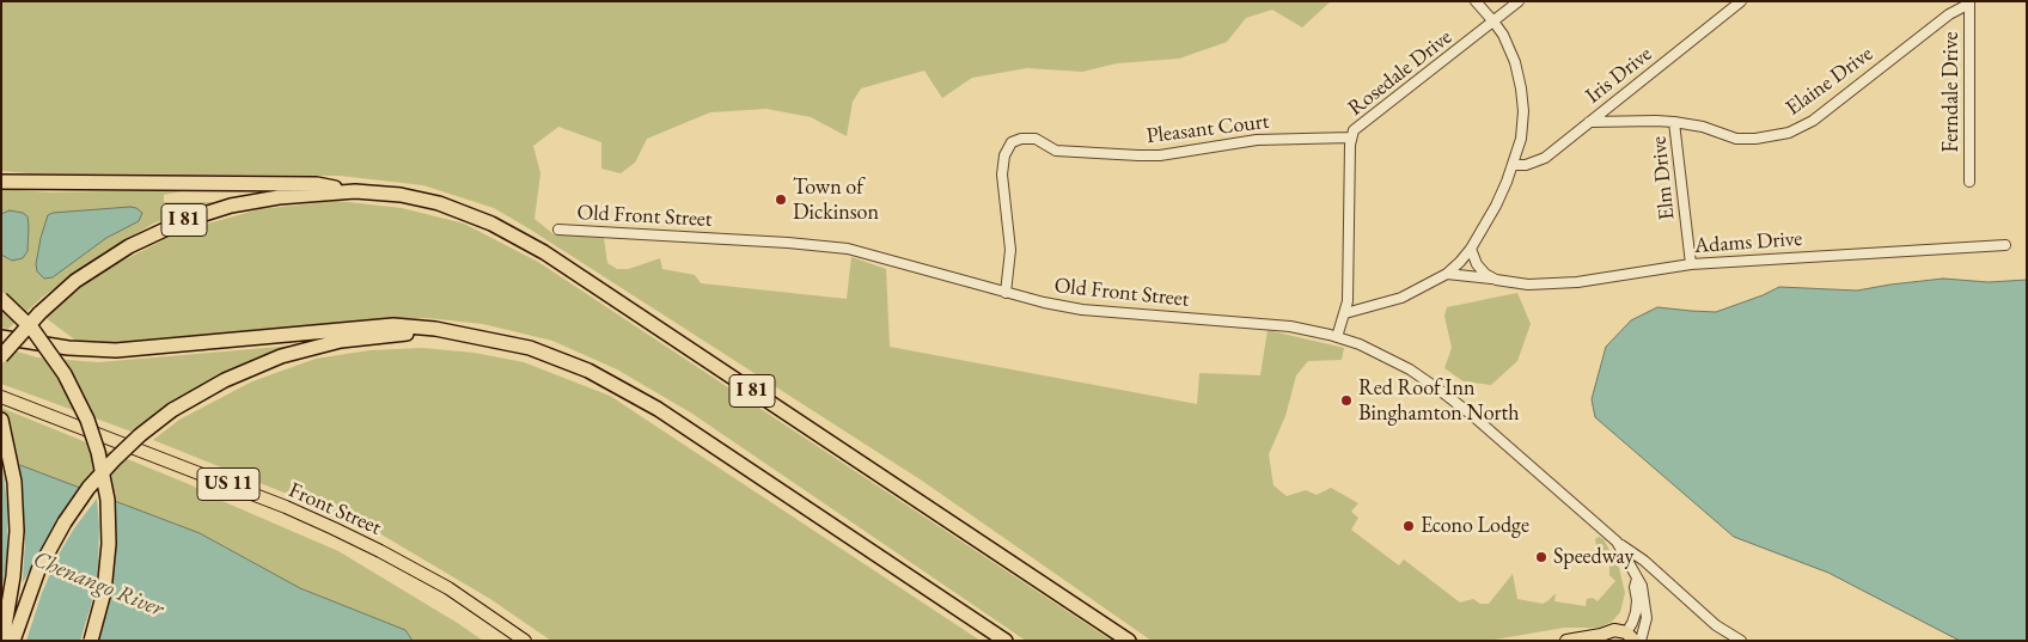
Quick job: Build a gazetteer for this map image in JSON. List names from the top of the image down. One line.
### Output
{"streets":{"highway":["I 81"],"main road":["US 11","Front Street"],"street":["Rosedale Drive","Iris Drive","Elaine Drive","Ferndale Drive","Pleasant Court","Elm Drive","Old Front Street","Adams Drive"]},"crossings":[["Rosedale Drive","Pleasant Court"],["Rosedale Drive","Old Front Street"],["Iris Drive","Elaine Drive"],["Elaine Drive","Ferndale Drive"],["Elaine Drive","Elm Drive"],["Pleasant Court","Old Front Street"],["Elm Drive","Adams Drive"]],"water":["Chenango River"],"places":["Town of Dickinson","Red Roof Inn Binghamton North","Econo Lodge","Speedway"]}
